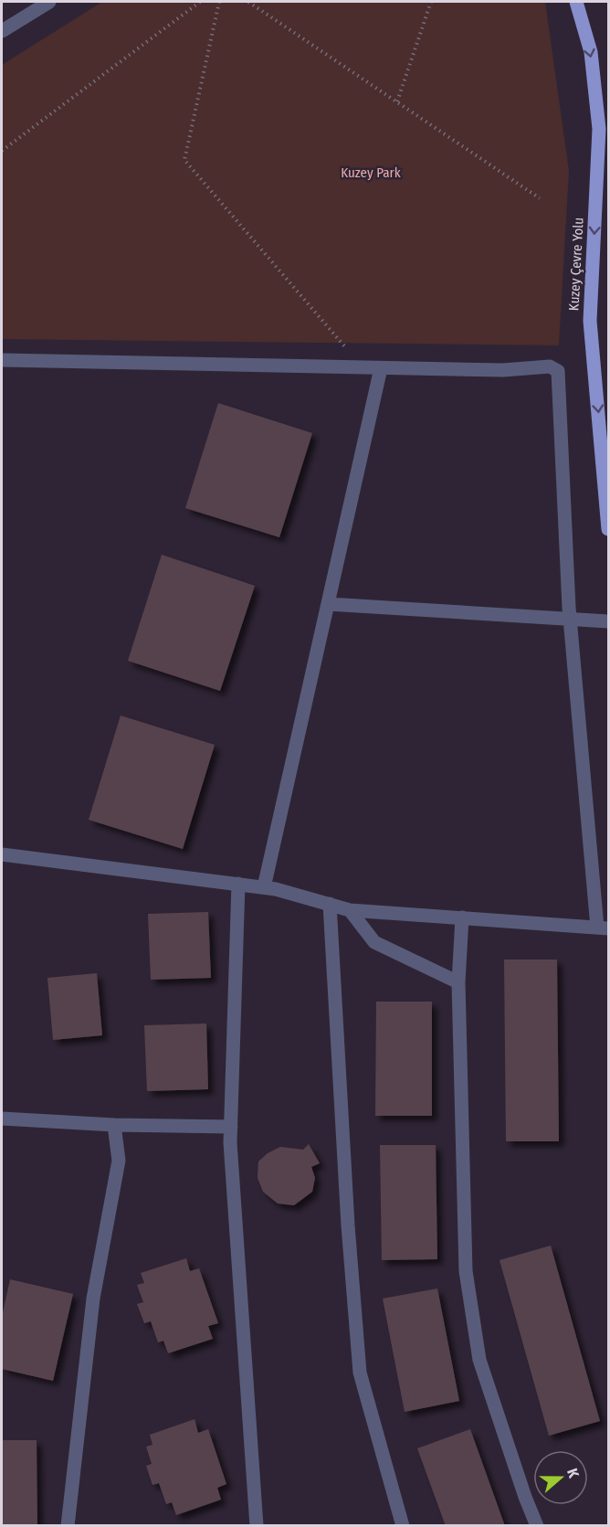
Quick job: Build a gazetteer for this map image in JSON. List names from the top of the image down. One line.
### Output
{"streets":{"main road":["Kuzey Çevre Yolu"]},"one_way":["Kuzey Çevre Yolu"],"parks":["Kuzey Park"],"north":"right"}
